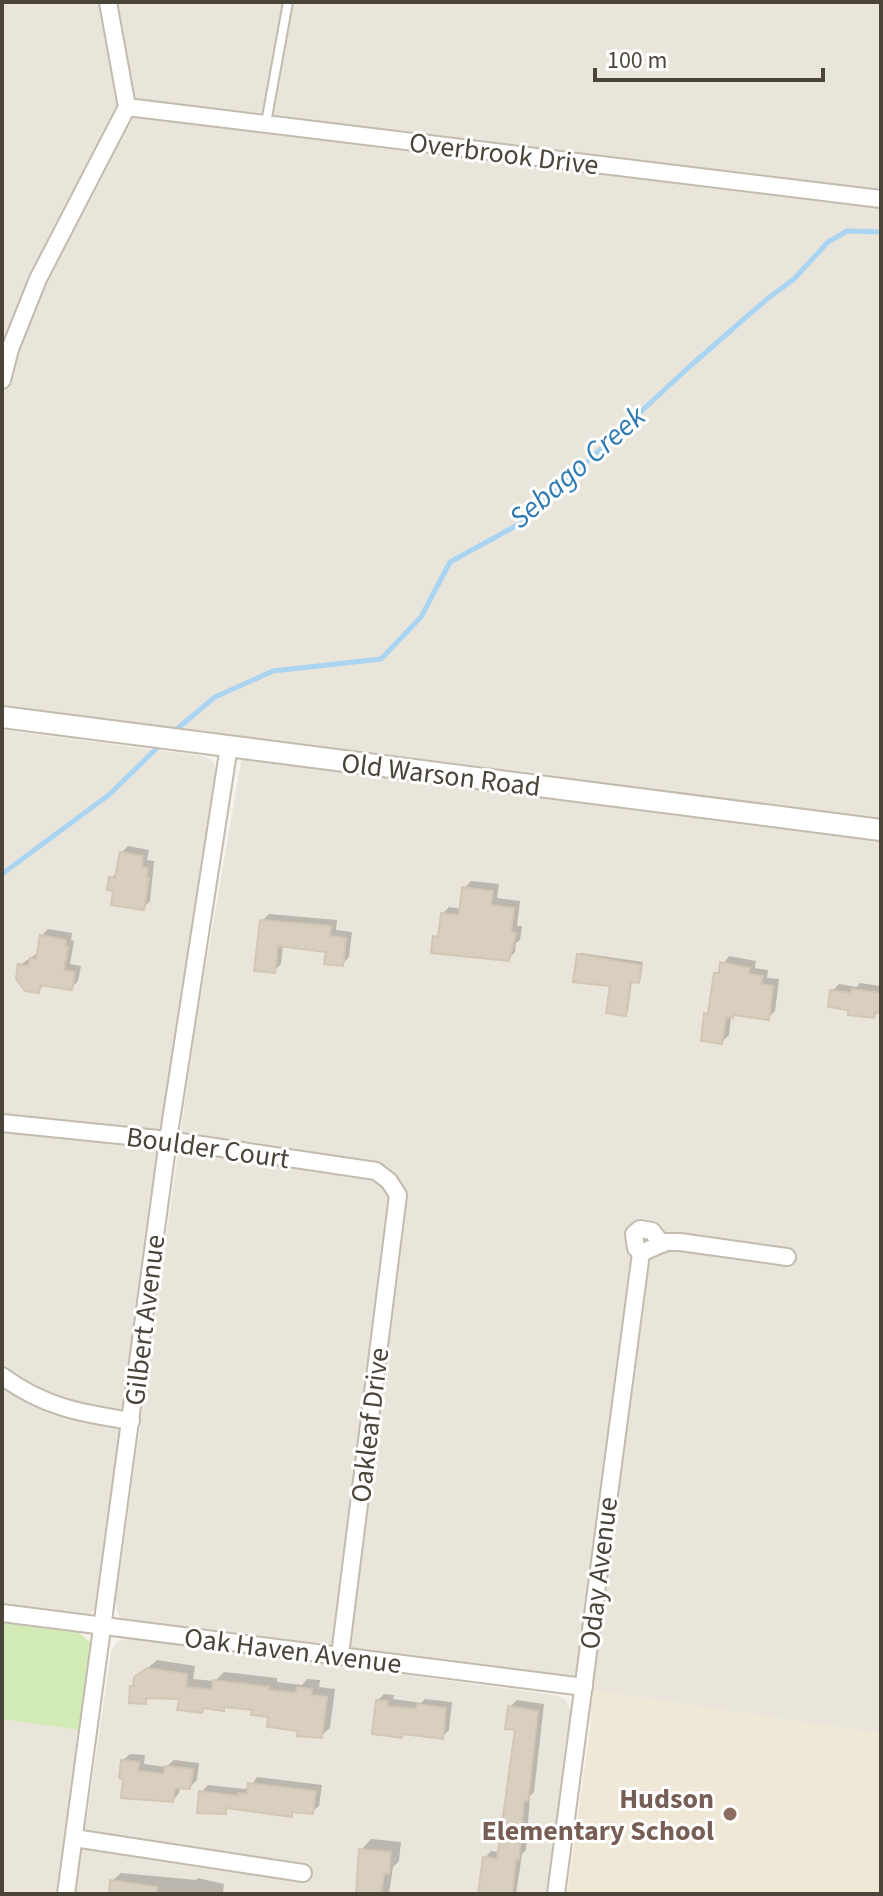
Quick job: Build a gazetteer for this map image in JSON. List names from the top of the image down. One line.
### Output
{"streets":{"street":["Overbrook Drive","Old Warson Road","Boulder Court","Gilbert Avenue","Oakleaf Drive","Oday Avenue","Oak Haven Avenue"]},"crossings":[["Old Warson Road","Gilbert Avenue"],["Boulder Court","Gilbert Avenue"],["Boulder Court","Oakleaf Drive"],["Gilbert Avenue","Oak Haven Avenue"],["Oakleaf Drive","Oak Haven Avenue"],["Oday Avenue","Oak Haven Avenue"]],"water":["Sebago Creek"],"places":["Hudson Elementary School"],"scale_bar":"100 m"}
